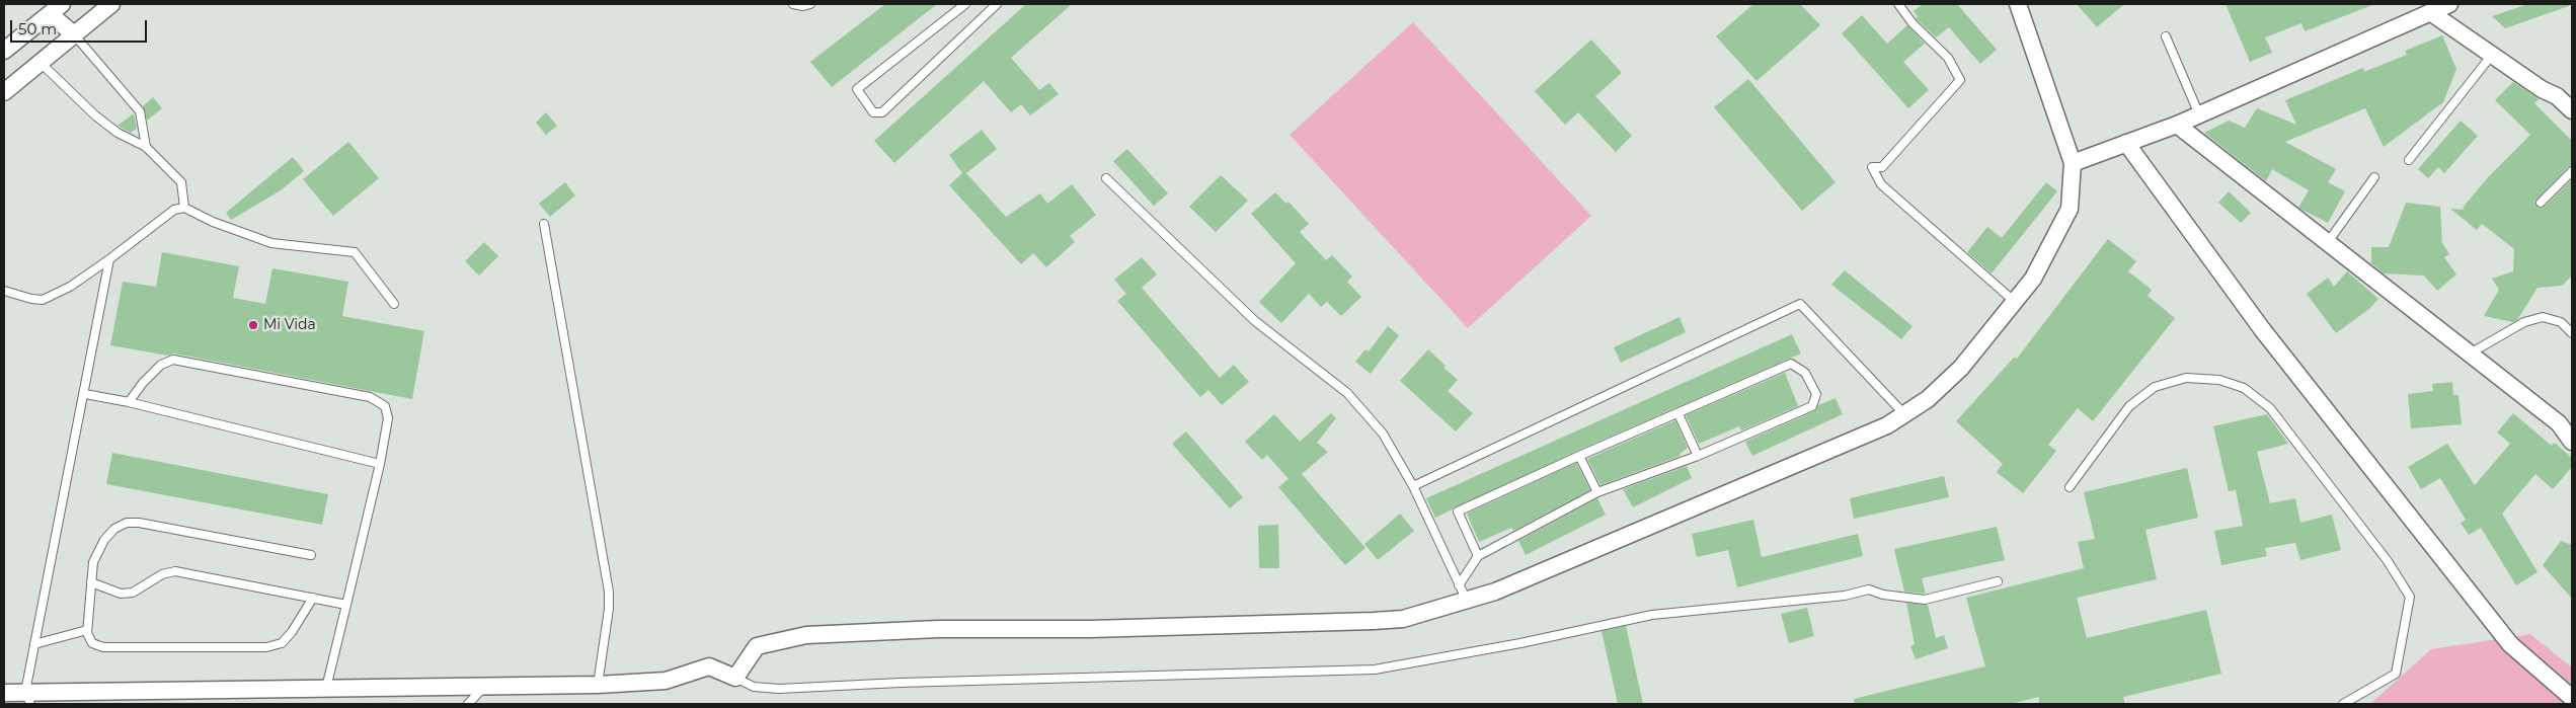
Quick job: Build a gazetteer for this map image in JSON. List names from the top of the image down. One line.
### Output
{"places":["Mi Vida"],"scale_bar":"50 m"}
